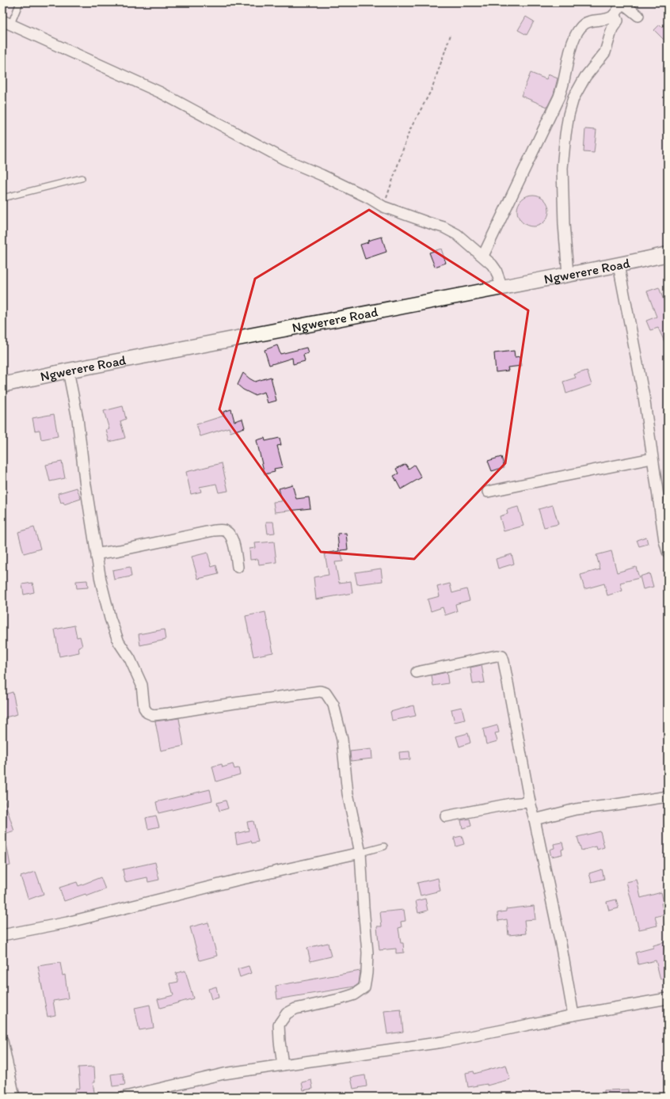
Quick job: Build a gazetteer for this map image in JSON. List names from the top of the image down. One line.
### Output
{"streets":{"main road":["Ngwerere Road"]}}
